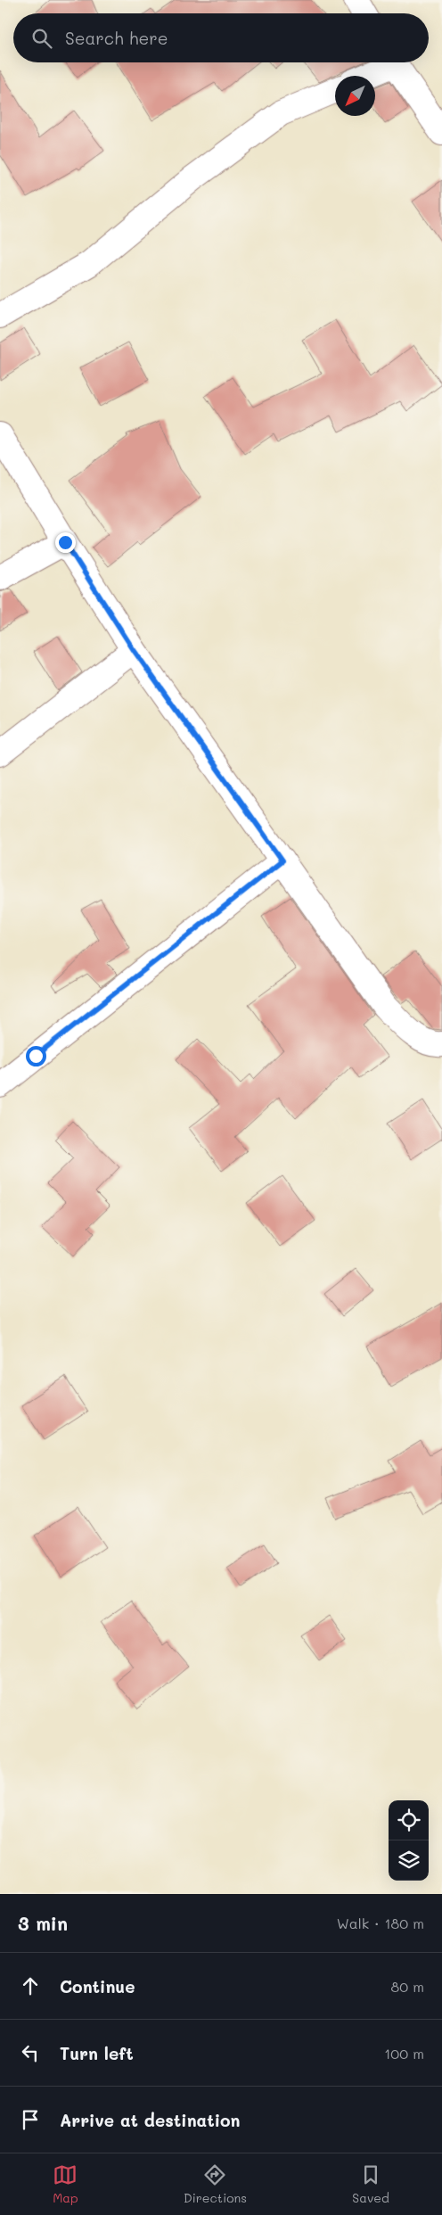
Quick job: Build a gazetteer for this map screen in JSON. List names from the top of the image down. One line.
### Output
{"north":"bottom left","page":{"search":"Search here","heading":["3 min","Walk · 180 m"],"list":[["Continue","80 m"],["Turn left","100 m"],"Arrive at destination"],"nav":["Map","Directions","Saved"]}}
